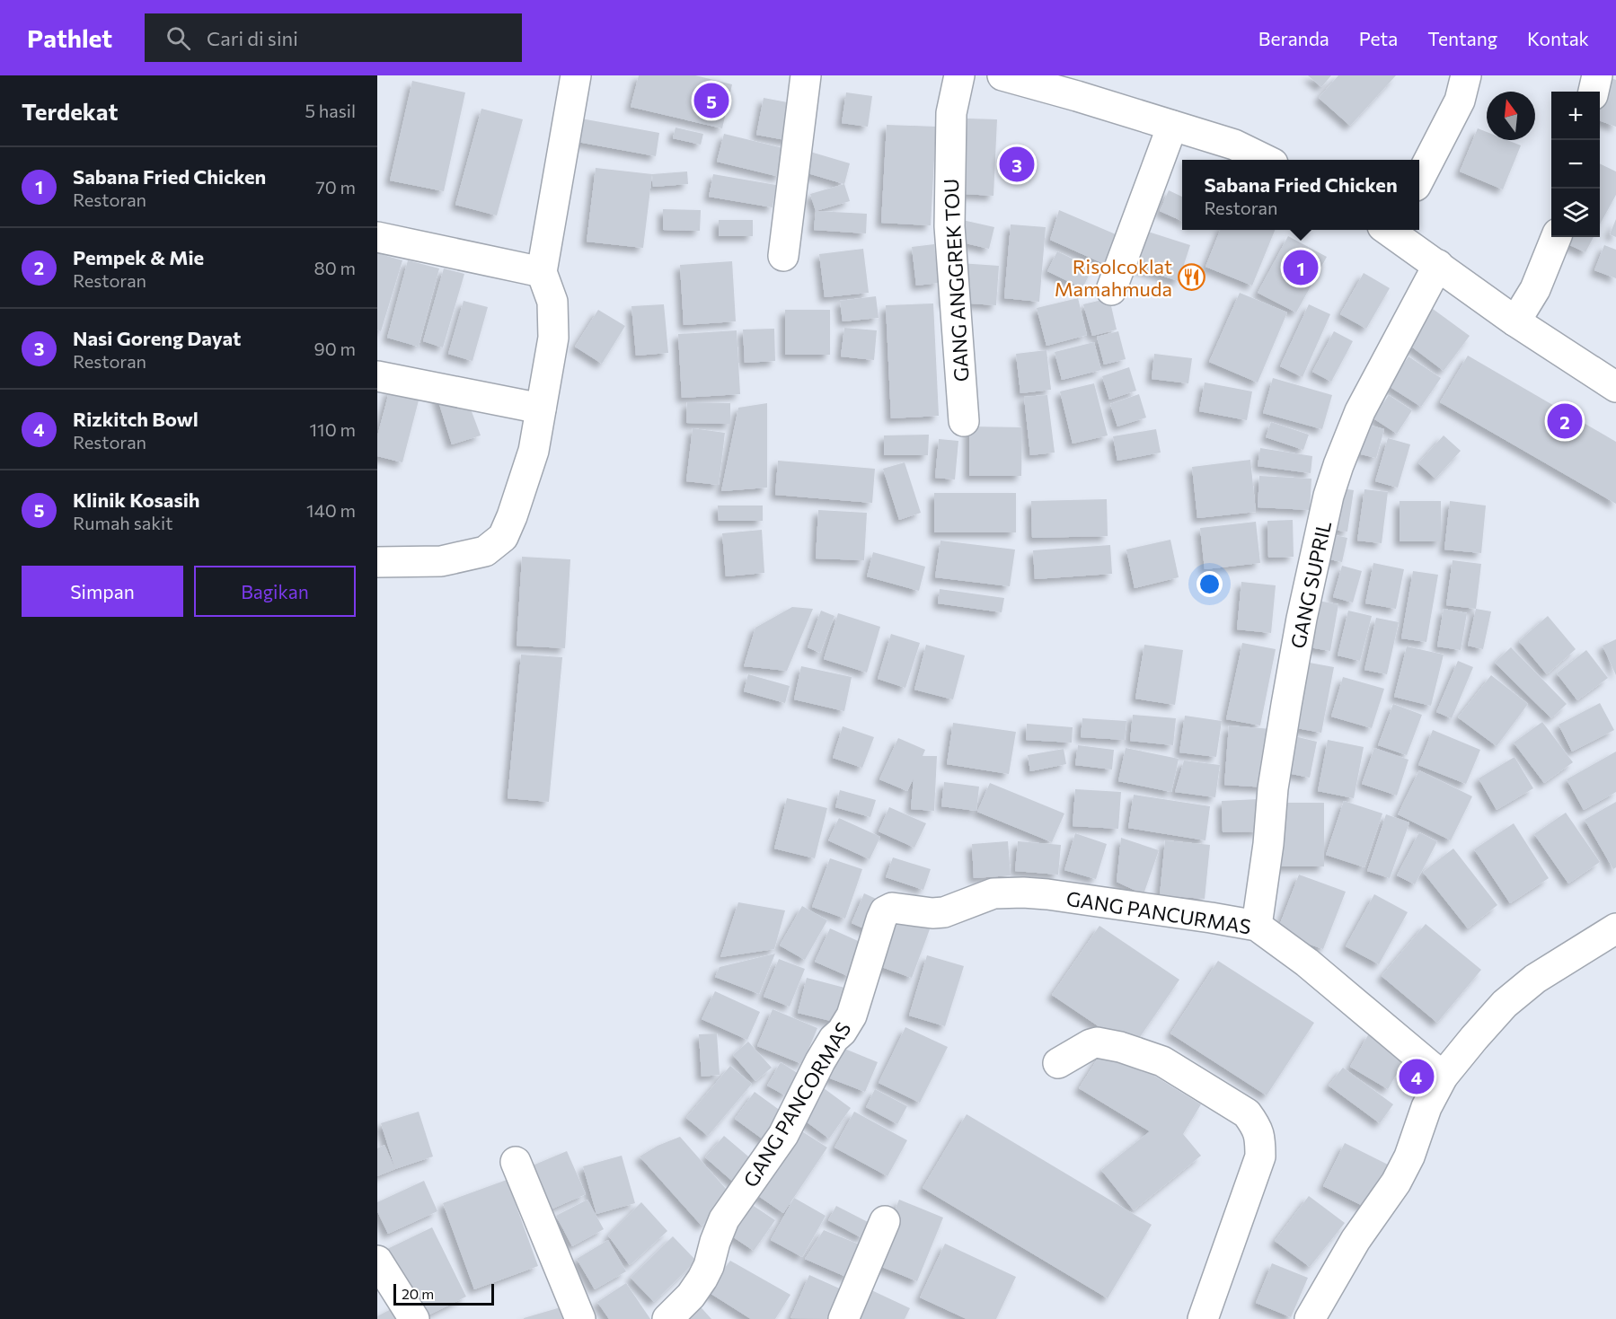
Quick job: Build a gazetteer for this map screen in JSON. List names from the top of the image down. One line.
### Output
{"streets":{"street":["GANG ANGGREK TOU","GANG SUPRIL","GANG PANCURMAS","GANG PANCORMAS"]},"crossings":[["GANG SUPRIL","GANG PANCURMAS"],["GANG PANCURMAS","GANG PANCORMAS"]],"places":{"restaurant":["Risolcoklat Mamahmuda"]},"scale_bar":"20 m","north":"top","page":{"header":"Pathlet","search":"Cari di sini","nav":["Beranda","Peta","Tentang","Kontak"],"heading":["Terdekat","5 hasil"],"pins":["5","3","1","2","4"],"map_buttons":["+","−"],"list":[{"mark":"1","name":"Sabana Fried Chicken","note":"Restoran","value":"70 m"},{"mark":"2","name":"Pempek & Mie","note":"Restoran","value":"80 m"},{"mark":"3","name":"Nasi Goreng Dayat","note":"Restoran","value":"90 m"},{"mark":"4","name":"Rizkitch Bowl","note":"Restoran","value":"110 m"},{"mark":"5","name":"Klinik Kosasih","note":"Rumah sakit","value":"140 m"}],"popup":["Sabana Fried Chicken","Restoran"],"buttons":["Simpan","Bagikan"],"scale":"20 m"}}
